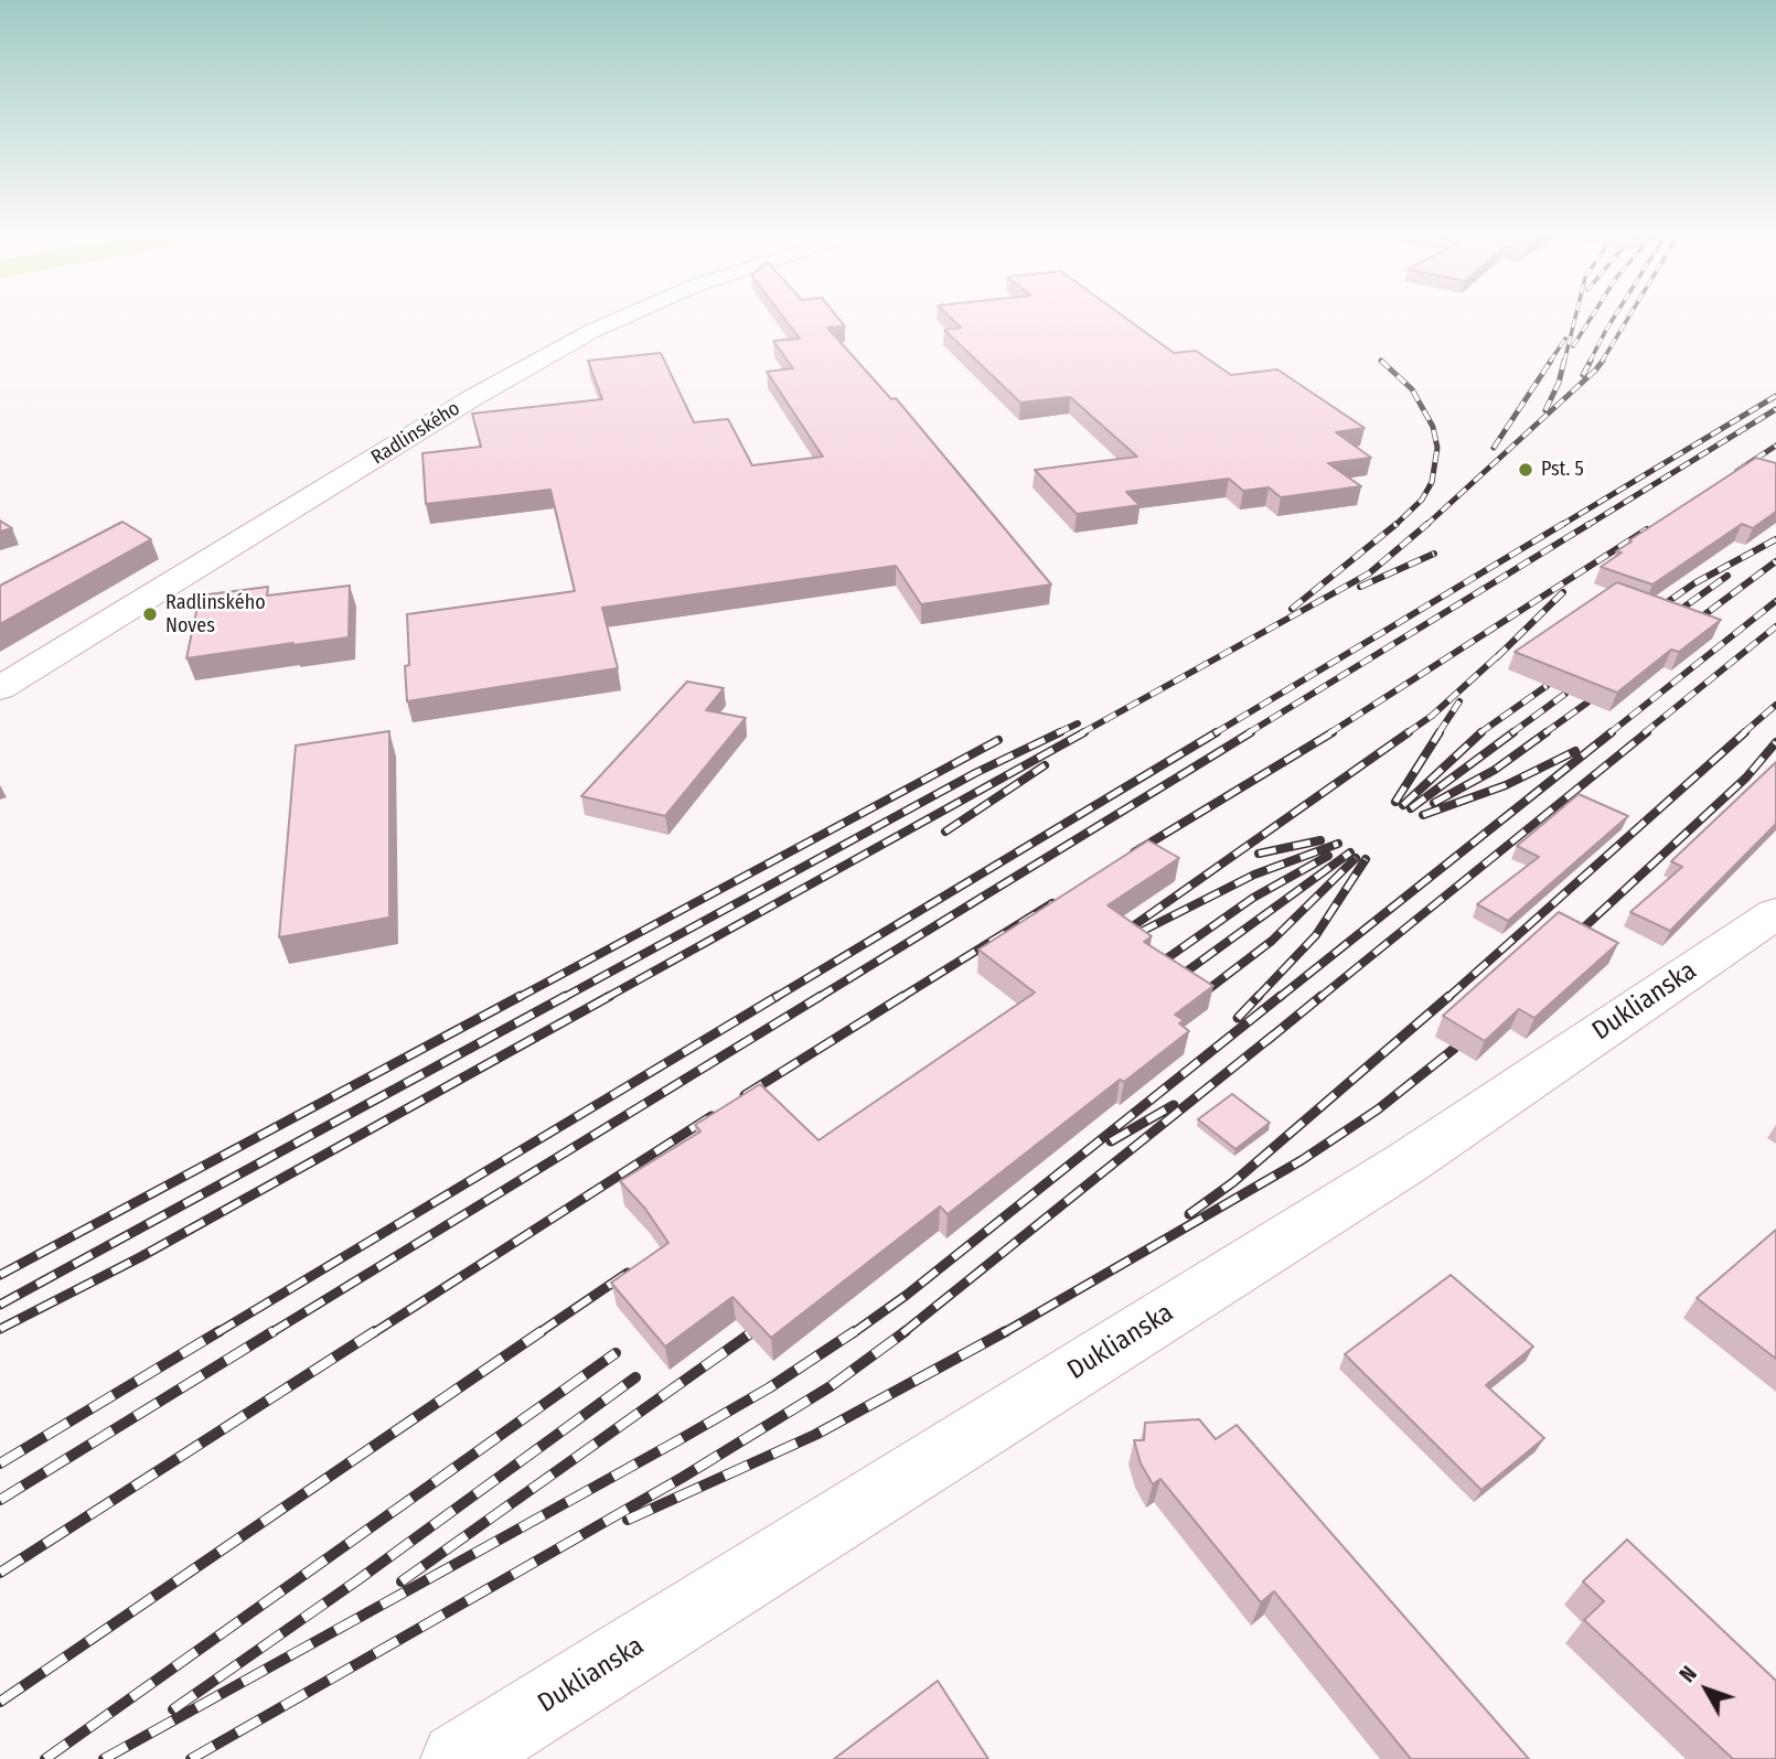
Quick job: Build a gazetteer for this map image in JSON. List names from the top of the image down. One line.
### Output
{"streets":{"main road":["Radlinského","Duklianska"]},"places":["Pst. 5","Radlinského Noves"],"north":"top left"}
